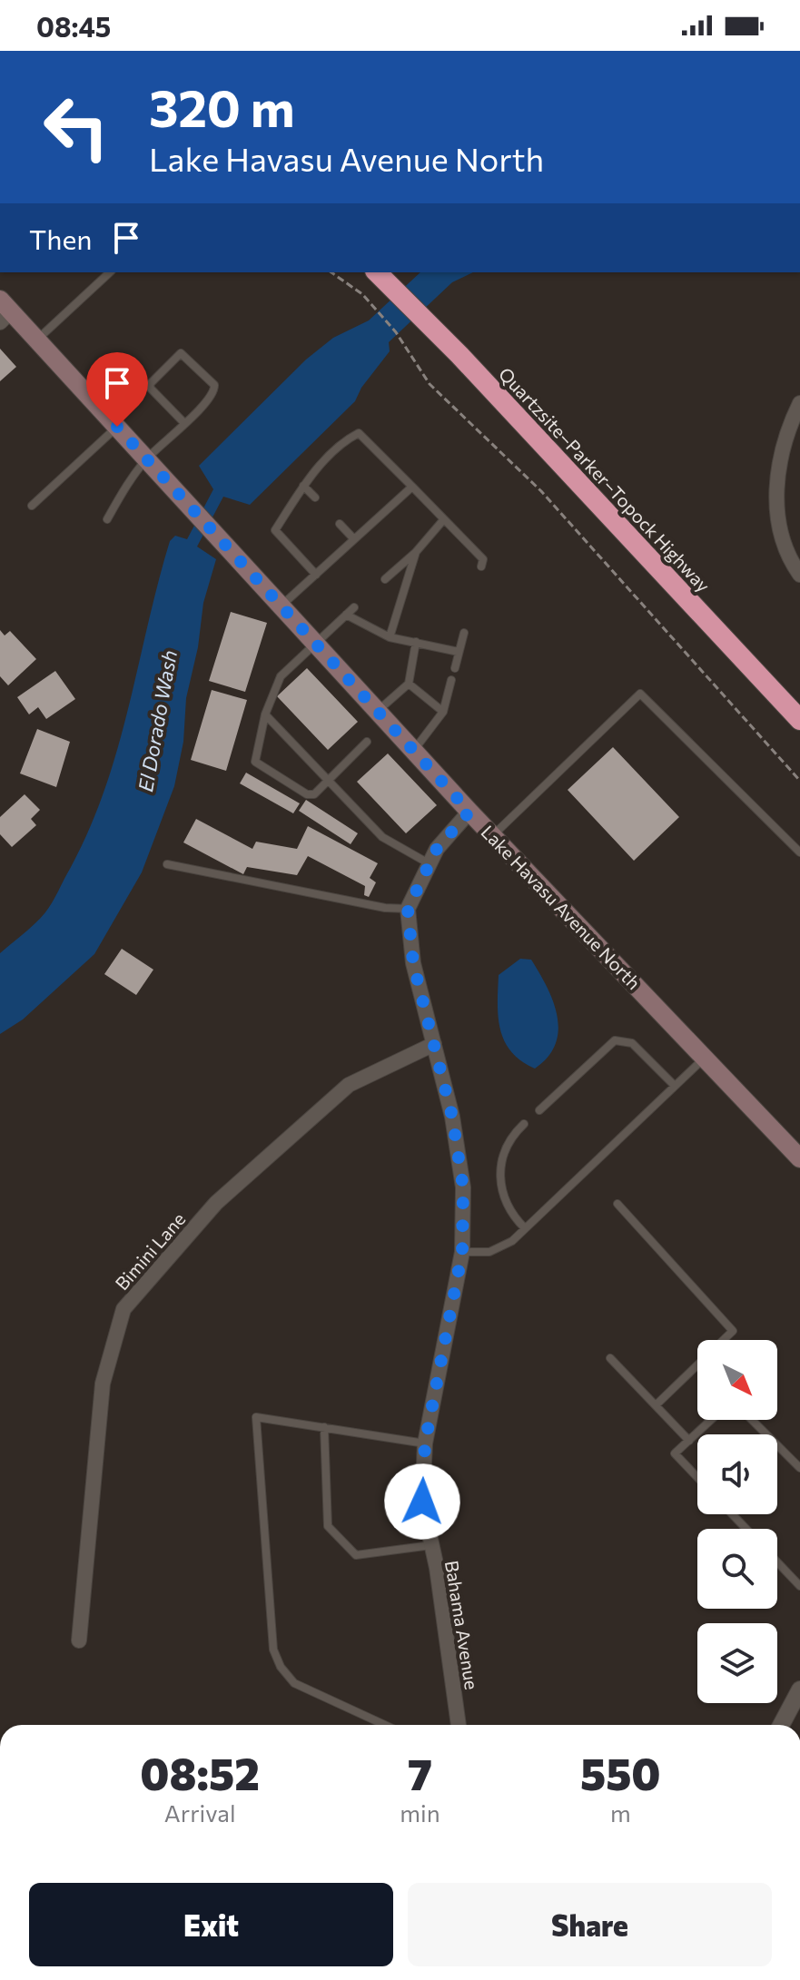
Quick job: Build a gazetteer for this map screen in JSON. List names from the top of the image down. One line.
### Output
{"streets":{"highway":["Quartzsite–Parker–Topock Highway"],"main road":["Lake Havasu Avenue North"],"street":["Bimini Lane","Bahama Avenue"]},"crossings":[["Bimini Lane","Bahama Avenue"]],"water":["El Dorado Wash"],"north":"bottom right","page":{"status":"08:45","turn":["320 m","Lake Havasu Avenue North"],"then":"Then","eta":["08:52","Arrival","7","min","550","m"],"buttons":["Exit","Share"]}}
